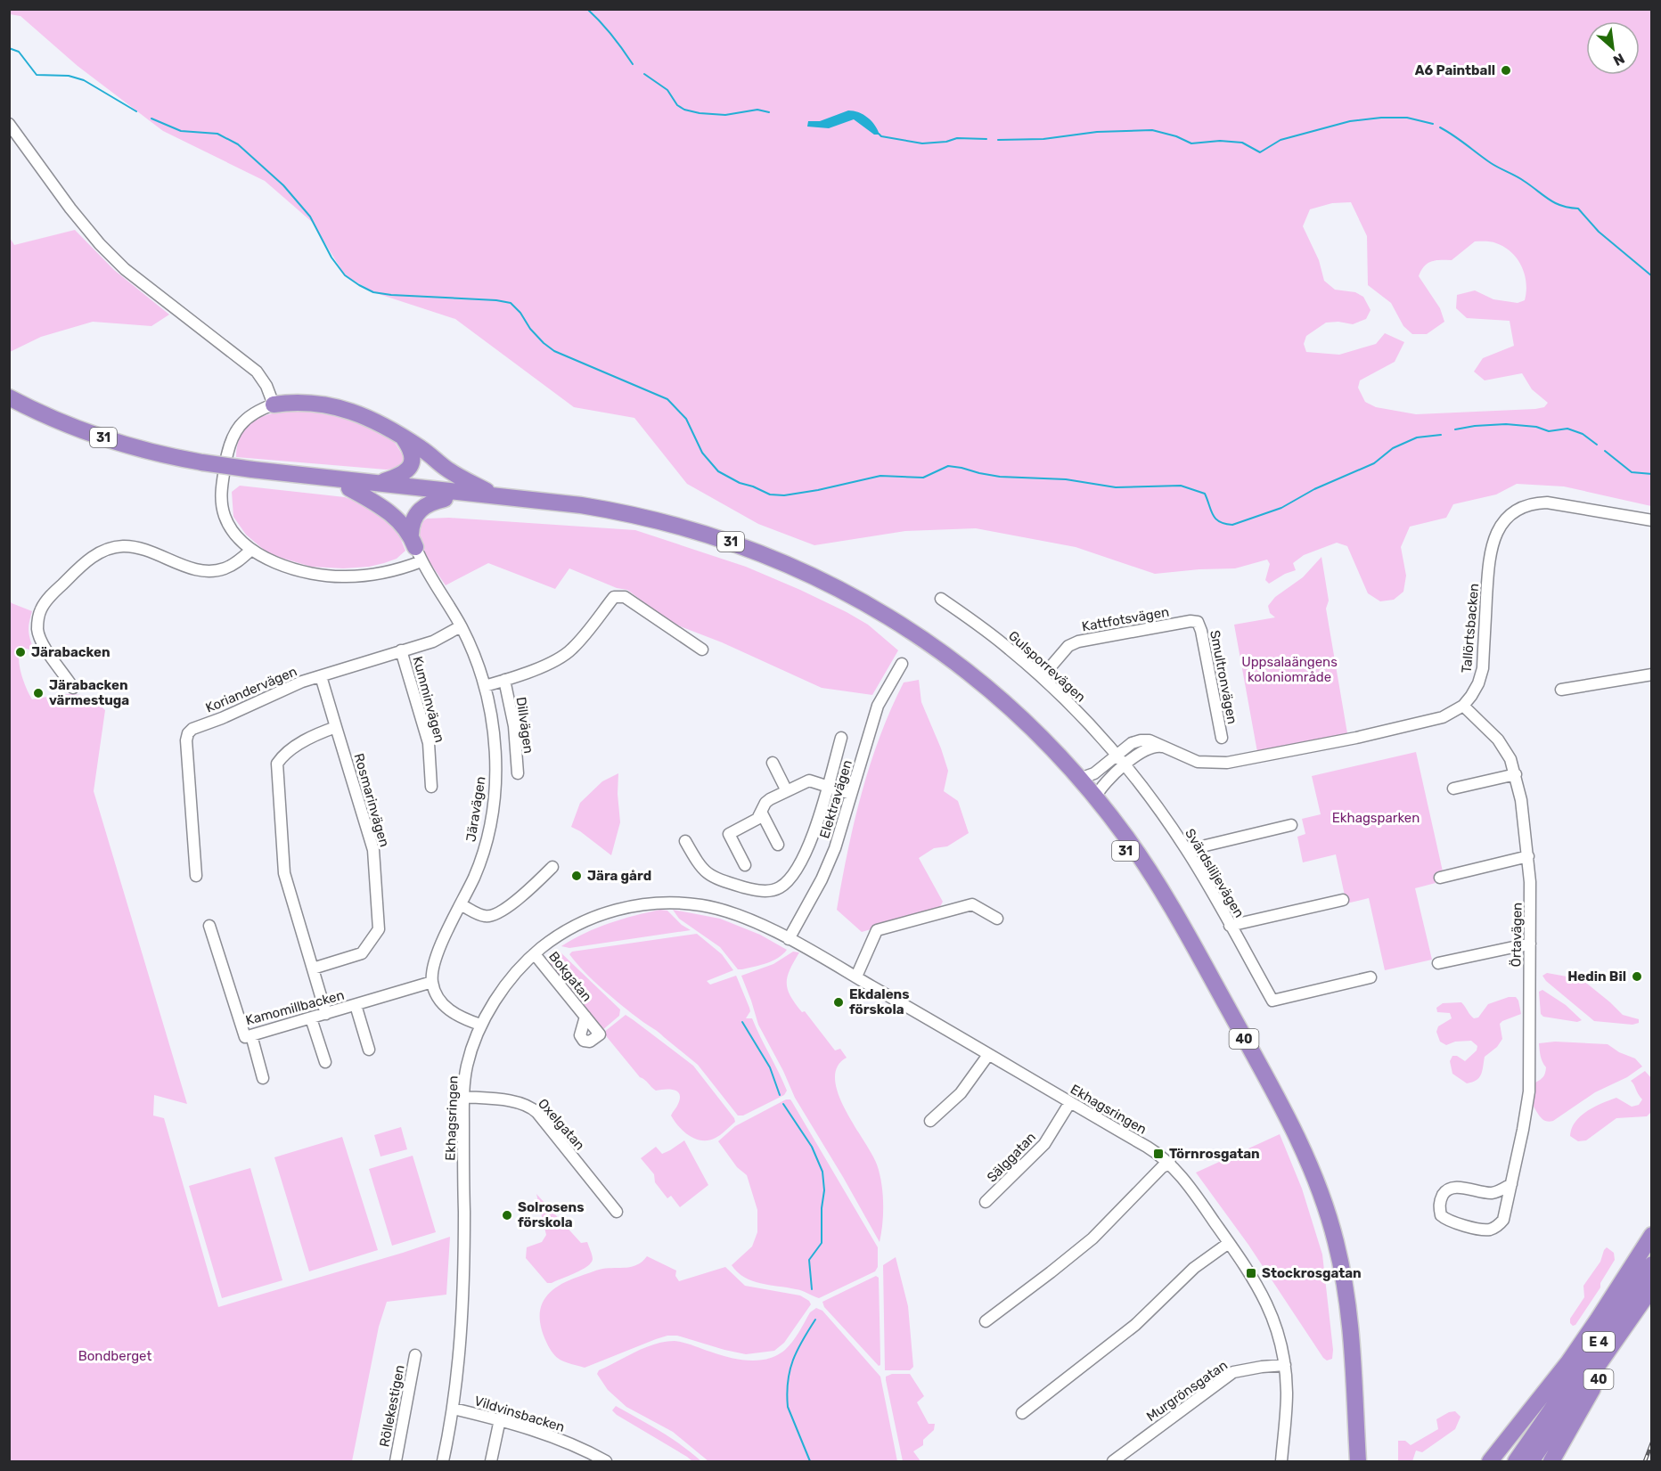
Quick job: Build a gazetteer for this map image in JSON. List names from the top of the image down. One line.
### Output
{"streets":{"highway":["31","40","E 4"],"street":["Kattfotsvägen","Tallörtsbacken","Gulsporrevägen","Smultronvägen","Koriandervägen","Kumminvägen","Dillvägen","Elektravägen","Rosmarinvägen","Järavägen","Svärdsliljevägen","Örtavägen","Bokgatan","Kamomillbacken","Ekhagsringen","Oxelgatan","Sälggatan","Murgrönsgatan","Röllekestigen","Vildvinsbacken"]},"crossings":[["31","Tallörtsbacken"],["31","40"],["Kattfotsvägen","Gulsporrevägen"],["Kattfotsvägen","Smultronvägen"],["Tallörtsbacken","Gulsporrevägen"],["Tallörtsbacken","Örtavägen"],["Gulsporrevägen","Svärdsliljevägen"],["Koriandervägen","Kumminvägen"],["Koriandervägen","Rosmarinvägen"],["Koriandervägen","Järavägen"],["Elektravägen","Ekhagsringen"],["Järavägen","Kamomillbacken"],["Bokgatan","Ekhagsringen"],["40","E 4"],["Ekhagsringen","Oxelgatan"],["Ekhagsringen","Sälggatan"],["Ekhagsringen","Murgrönsgatan"],["Ekhagsringen","Vildvinsbacken"]],"parks":["Uppsalaängens koloniområde","Ekhagsparken","Bondberget"],"places":{"other":["A6 Paintball","Järabacken","Järabacken värmestuga","Jära gård","Hedin Bil","Ekdalens förskola","Solrosens förskola"],"transit":["Törnrosgatan","Stockrosgatan"]},"north":"bottom right"}
